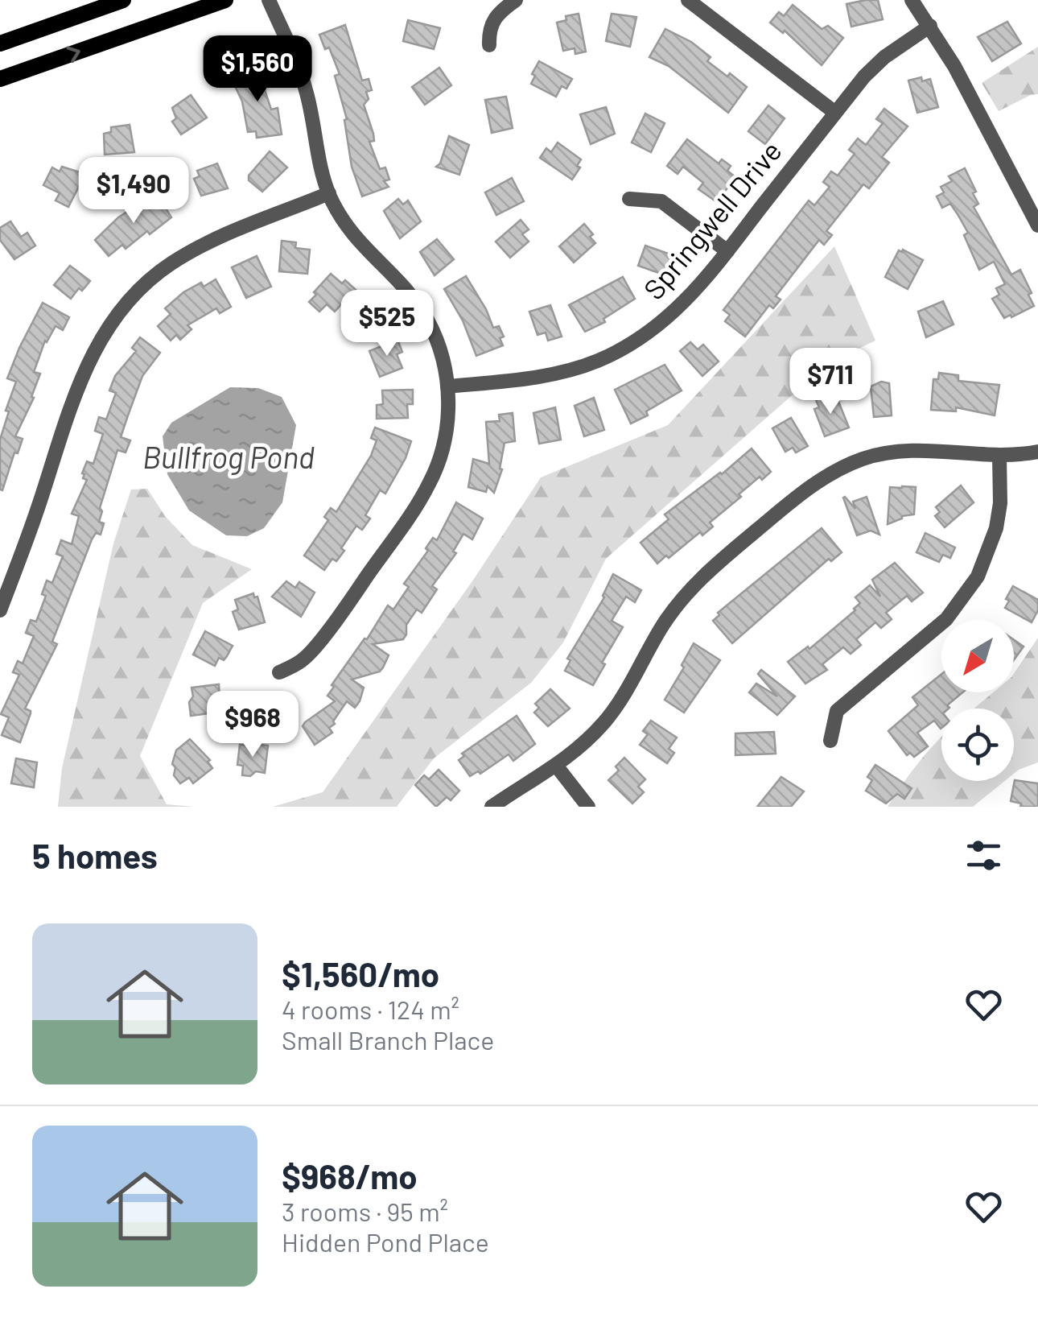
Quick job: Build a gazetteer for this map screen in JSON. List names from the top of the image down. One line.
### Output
{"streets":{"street":["Springwell Drive"]},"water":["Bullfrog Pond"],"north":"bottom left","page":{"price":["$1,560","$1,490","$525","$711","$968"],"heading":"5 homes","list":[{"name":"$1,560/mo","note":"4 rooms · 124 m² · Small Branch Place"},{"name":"$968/mo","note":"3 rooms · 95 m² · Hidden Pond Place"}]}}
